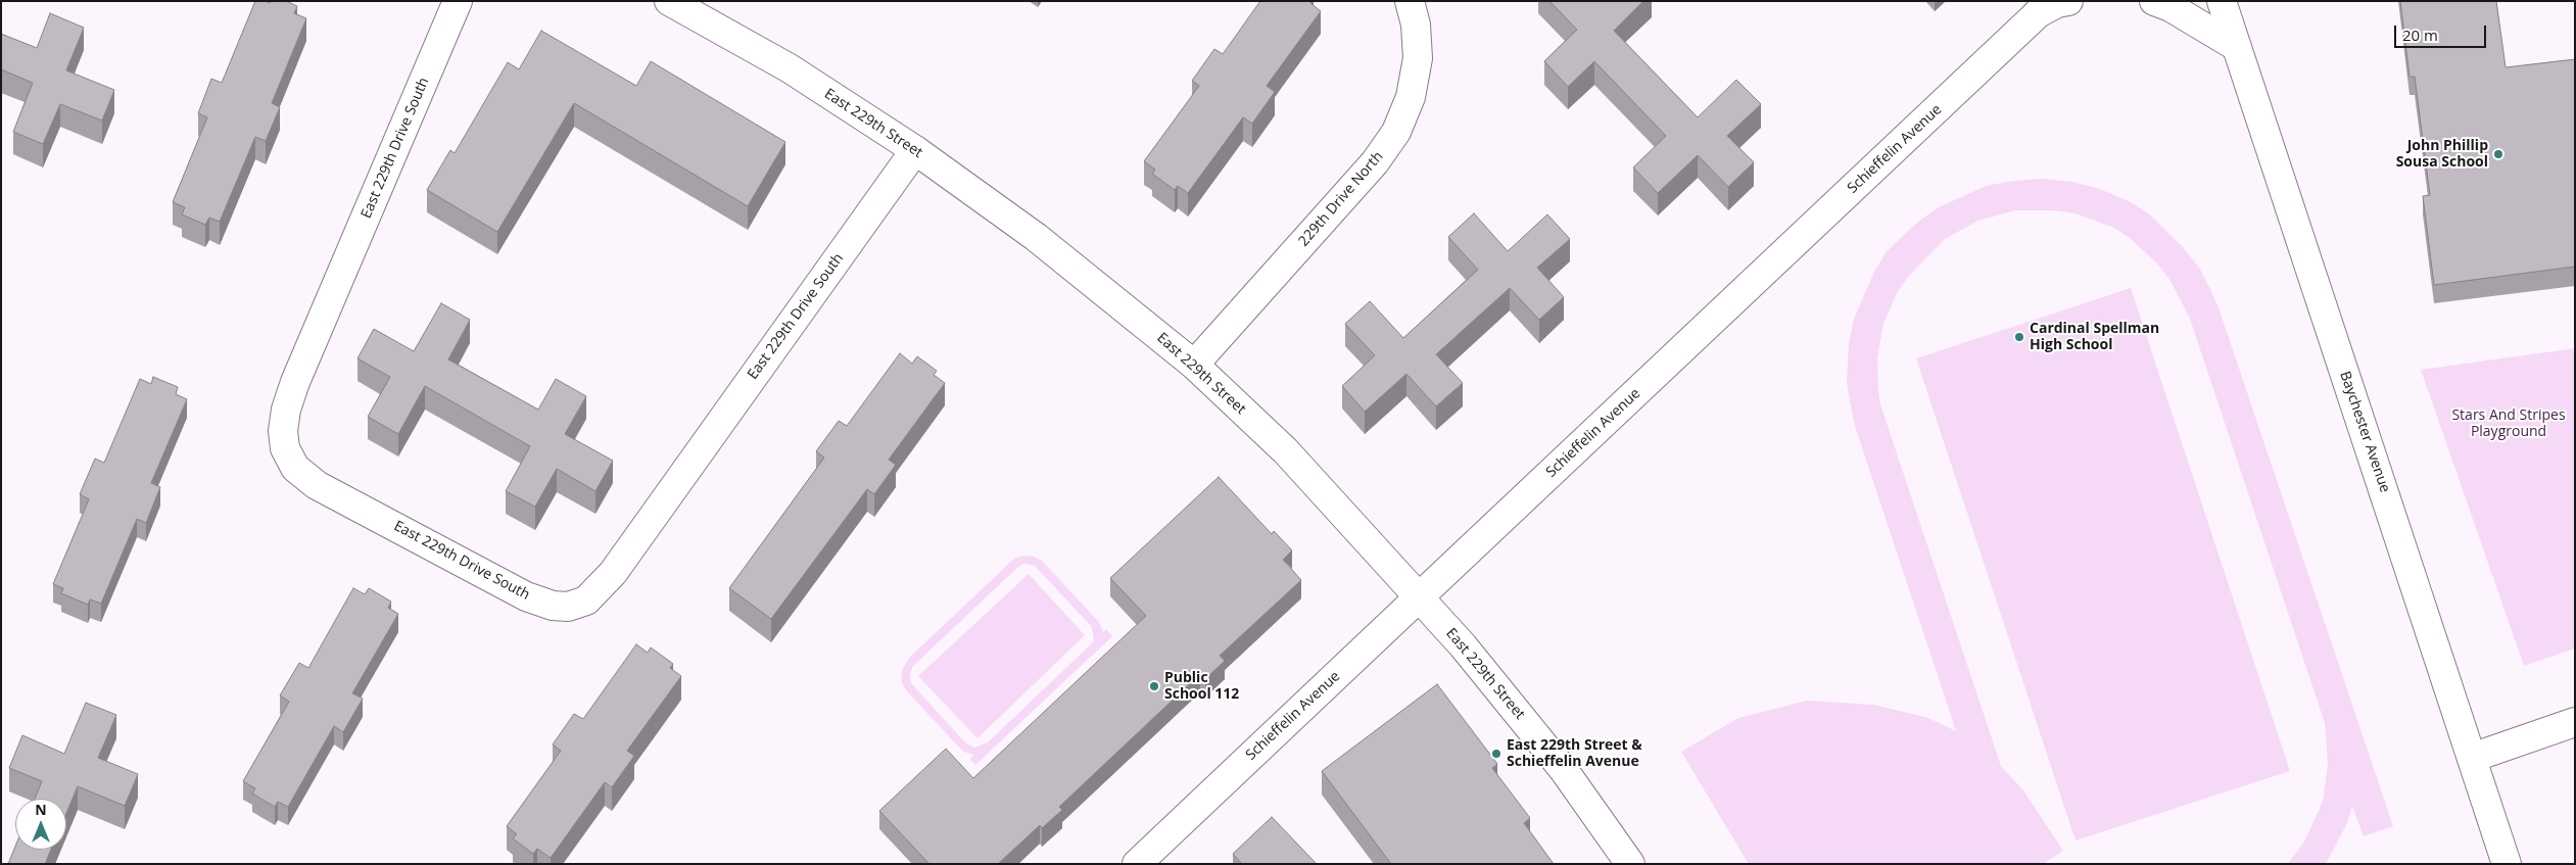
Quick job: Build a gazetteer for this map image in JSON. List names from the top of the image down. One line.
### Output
{"streets":{"street":["East 229th Street","East 229th Drive South","Schieffelin Avenue","229th Drive North","Baychester Avenue"]},"crossings":[["East 229th Street","East 229th Drive South"],["East 229th Street","Schieffelin Avenue"],["East 229th Street","229th Drive North"]],"parks":["Stars And Stripes Playground"],"places":["John Phillip Sousa School","Cardinal Spellman High School","Public School 112","East 229th Street & Schieffelin Avenue"],"scale_bar":"20 m","north":"top"}
